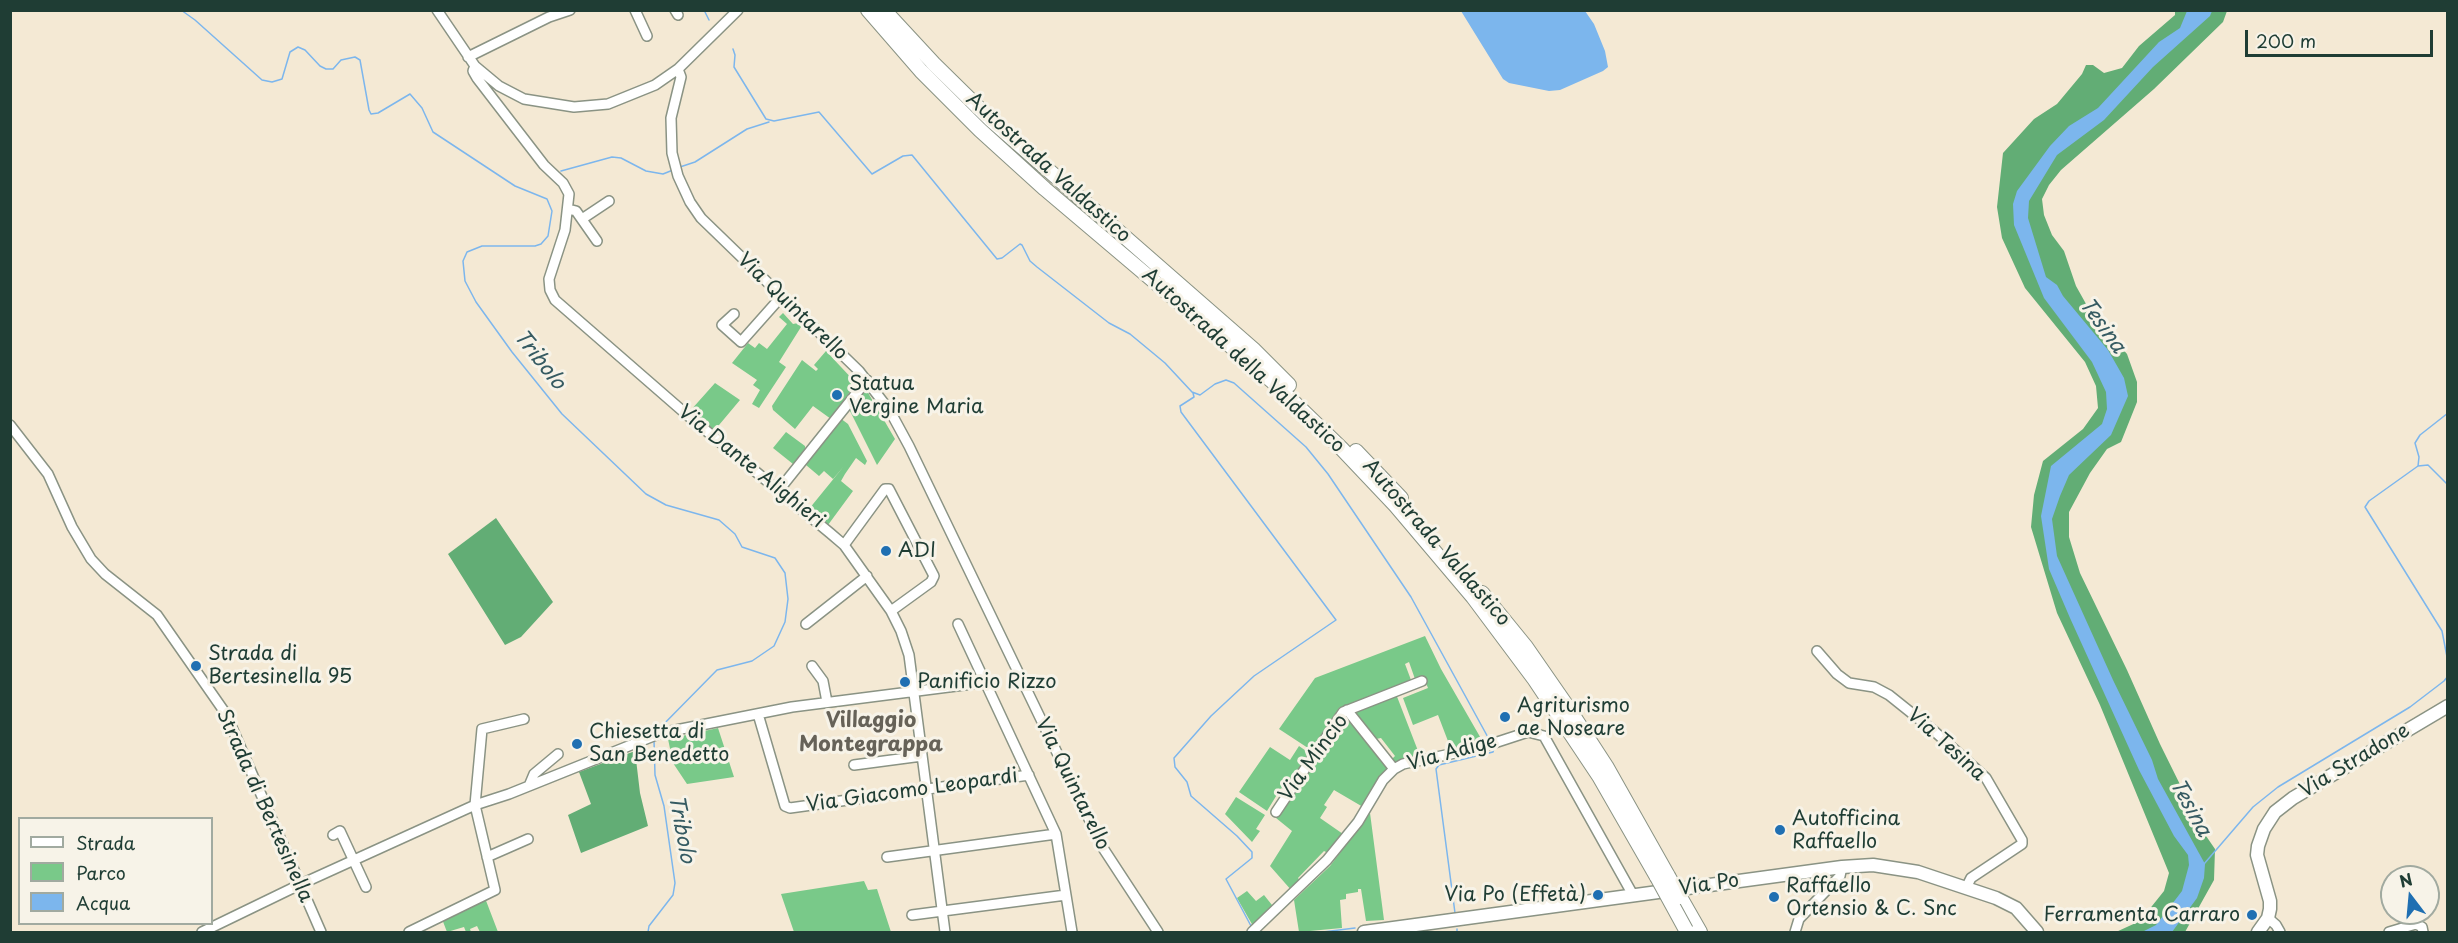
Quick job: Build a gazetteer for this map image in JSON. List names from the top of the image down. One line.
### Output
{"streets":{"highway":["Autostrada Valdastico","Autostrada della Valdastico"],"main road":["Via Stradone","Via Po"],"street":["Via Quintarello","Via Dante Alighieri","Via Tesina","Via Adige","Via Mincio","Via Giacomo Leopardi","Strada di Bertesinella"]},"crossings":[["Autostrada Valdastico","Autostrada della Valdastico"],["Via Dante Alighieri","Via Giacomo Leopardi"],["Via Tesina","Via Po"],["Via Adige","Via Po"]],"districts":["Villaggio Montegrappa"],"water":["Tesina","Tribolo"],"places":["Statua Vergine Maria","ADI","Strada di Bertesinella 95","Panificio Rizzo","Agriturismo ae Noseare","Chiesetta di San Benedetto","Autofficina Raffaello","Via Po (Effetà)","Raffaello Ortensio & C. Snc","Ferramenta Carraro"],"legend":["Strada","Parco","Acqua"],"scale_bar":"200 m","north":"top"}
